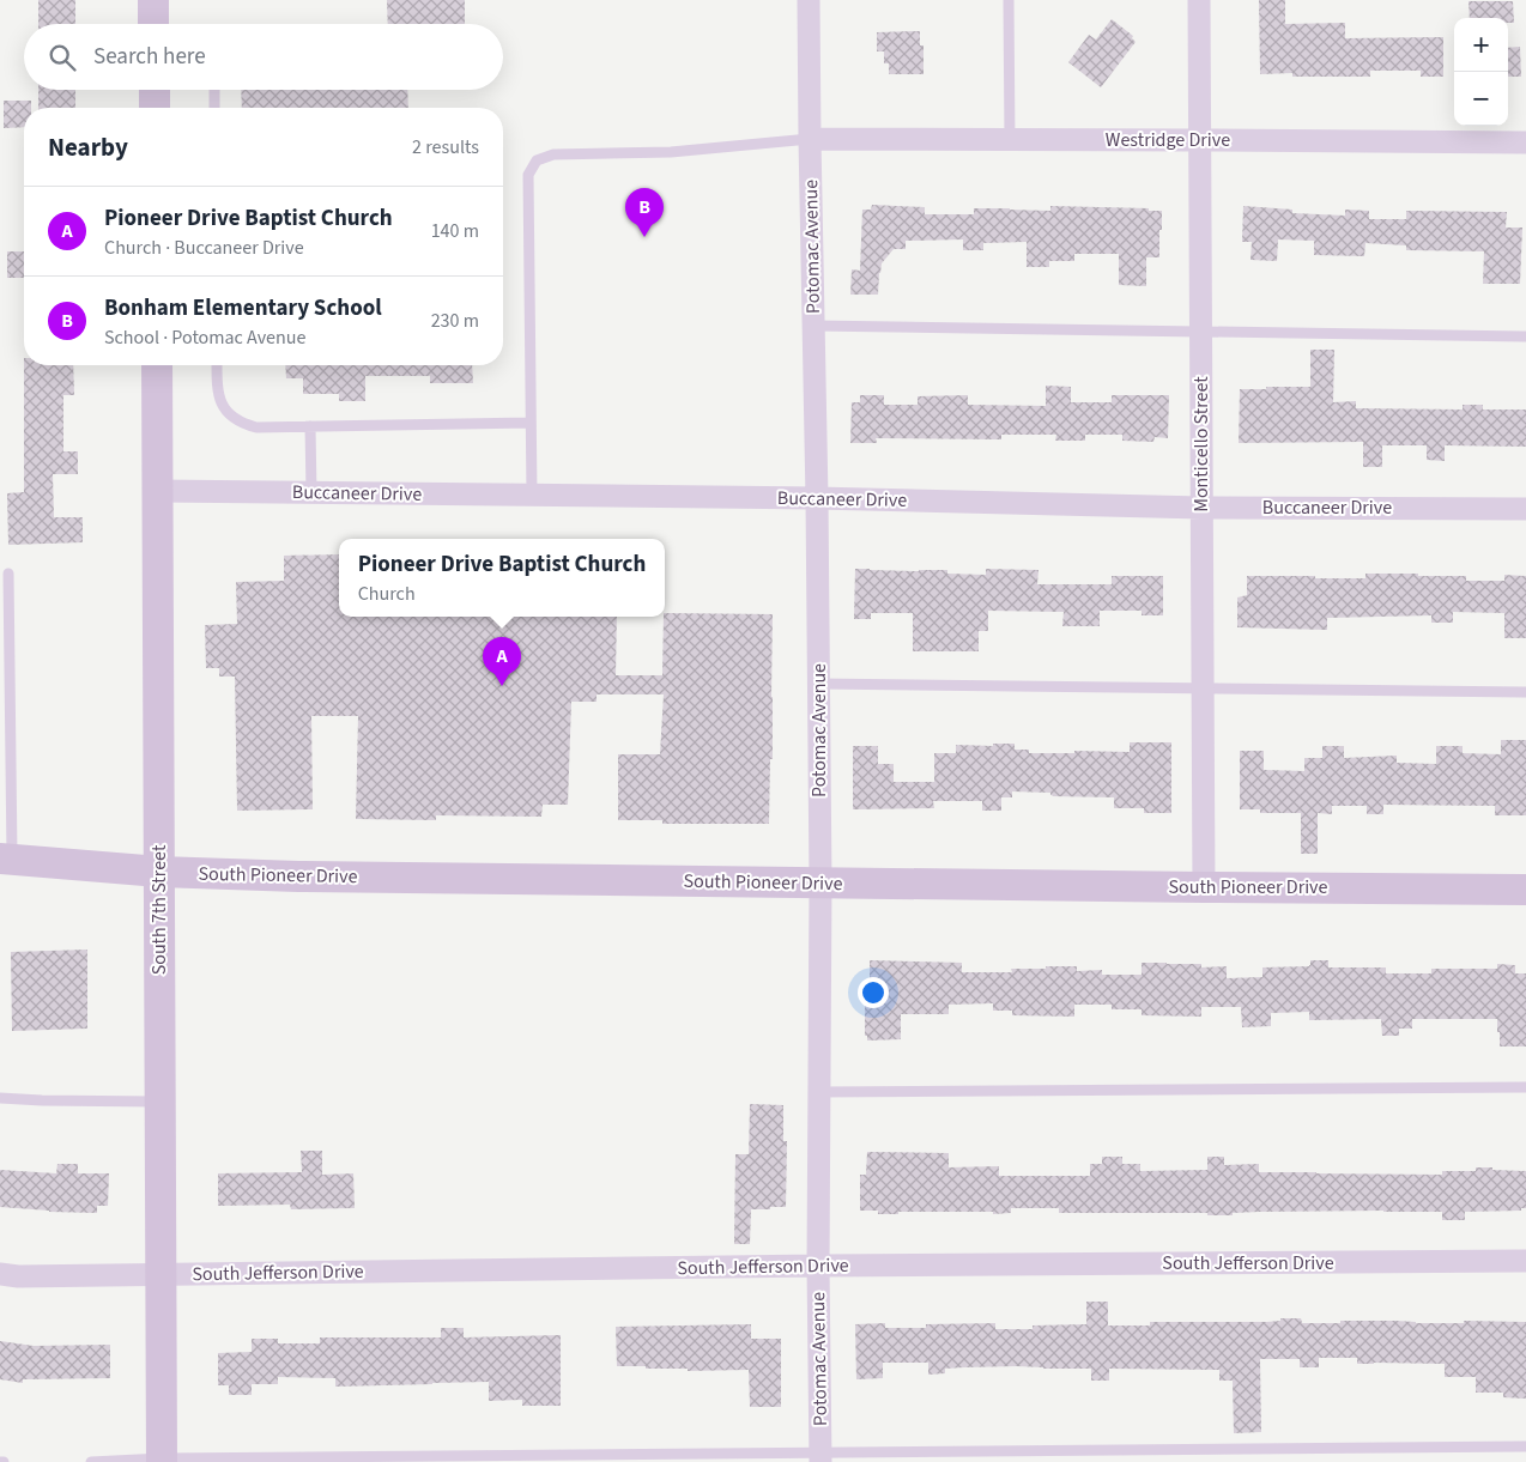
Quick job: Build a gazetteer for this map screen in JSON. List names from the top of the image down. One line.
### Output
{"streets":{"street":["Westridge Drive","Potomac Avenue","Monticello Street","Buccaneer Drive","South Pioneer Drive","South 7th Street","South Jefferson Drive"]},"crossings":[["Westridge Drive","Potomac Avenue"],["Westridge Drive","Monticello Street"],["Potomac Avenue","Buccaneer Drive"],["Potomac Avenue","South Pioneer Drive"],["Potomac Avenue","South Jefferson Drive"],["Monticello Street","Buccaneer Drive"],["Monticello Street","South Pioneer Drive"],["Buccaneer Drive","South 7th Street"],["South Pioneer Drive","South 7th Street"],["South 7th Street","South Jefferson Drive"]],"page":{"map_buttons":["+","−"],"search":"Search here","heading":["Nearby","2 results"],"list":[{"mark":"A","name":"Pioneer Drive Baptist Church","note":"Church · Buccaneer Drive","value":"140 m"},{"mark":"B","name":"Bonham Elementary School","note":"School · Potomac Avenue","value":"230 m"}],"pins":["B","A"],"popup":["Pioneer Drive Baptist Church","Church"]}}
